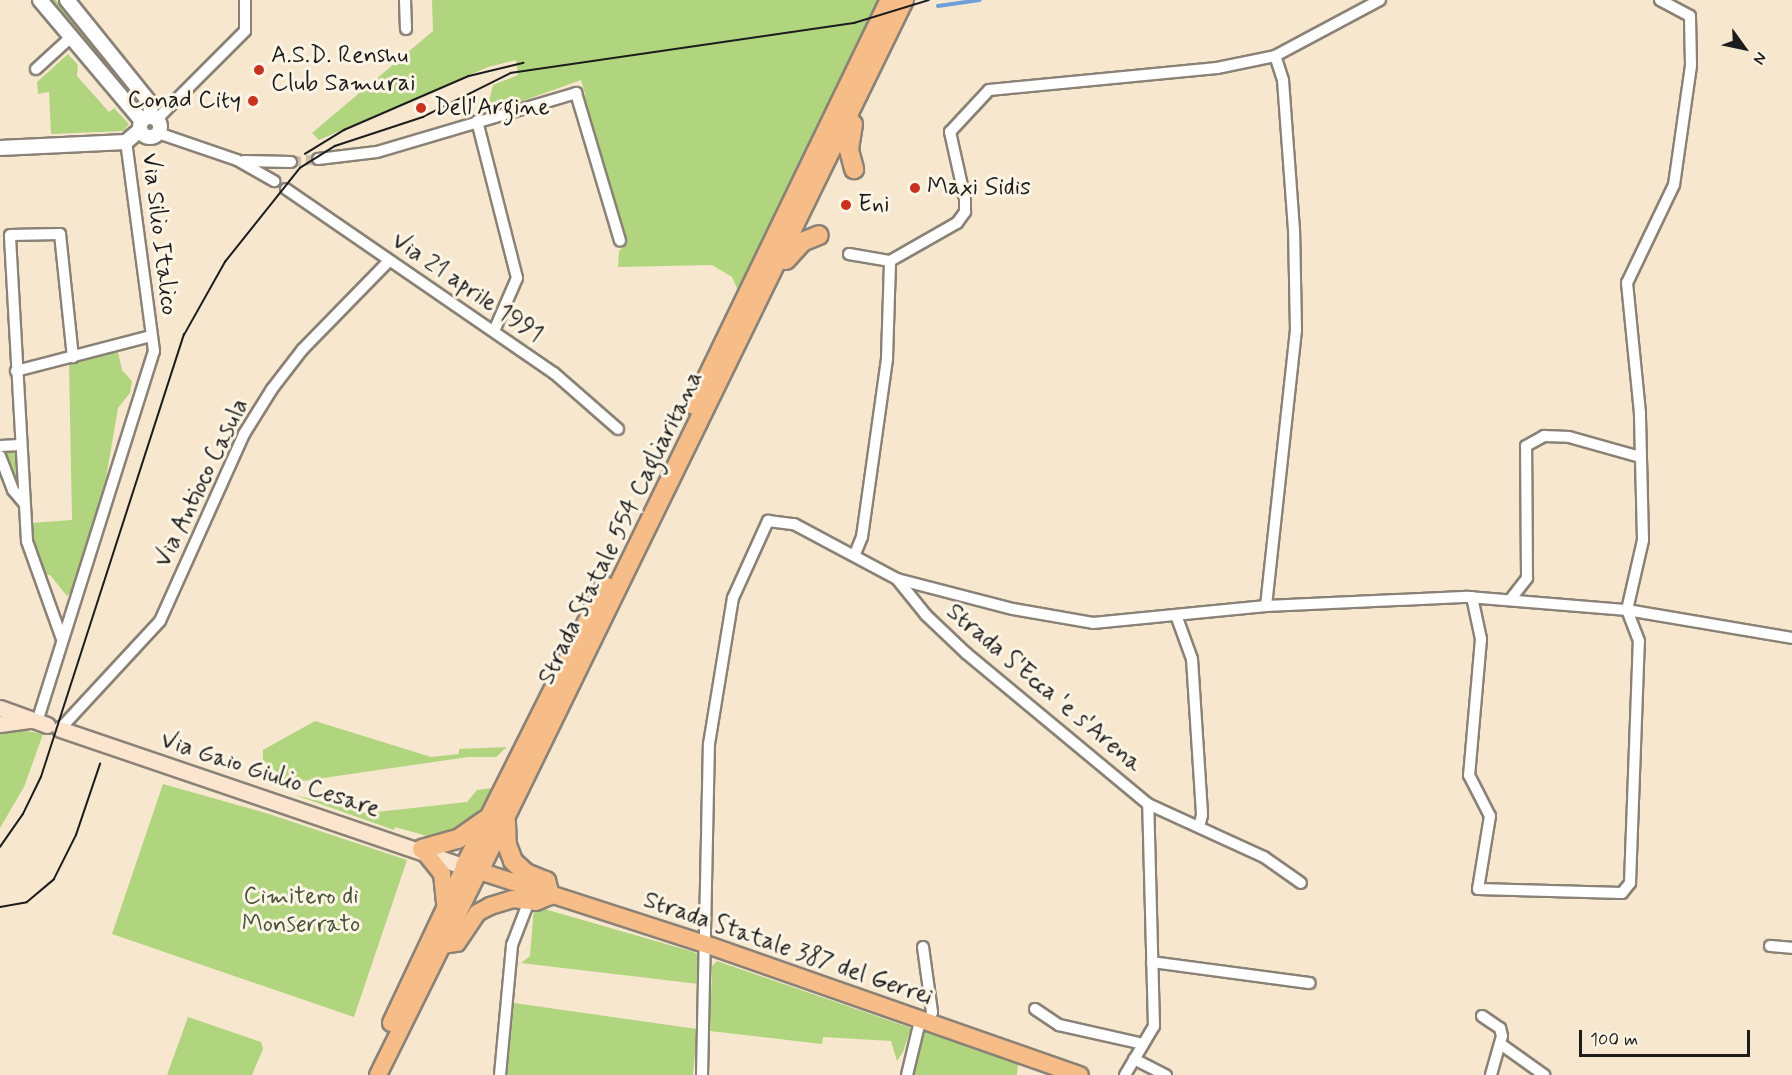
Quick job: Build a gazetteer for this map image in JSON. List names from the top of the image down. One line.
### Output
{"streets":{"highway":["Strada Statale 554 Cagliaritana"],"main road":["Via Gaio Giulio Cesare","Strada Statale 387 del Gerrei"],"street":["Via Silio Italico","Via 21 aprile 1991","Via Antioco Casula","Strada S'Ecca 'e s'Arena"]},"crossings":[["Via 21 aprile 1991","Via Antioco Casula"],["Via Antioco Casula","Via Gaio Giulio Cesare"],["Strada Statale 554 Cagliaritana","Via Gaio Giulio Cesare"],["Strada Statale 554 Cagliaritana","Strada Statale 387 del Gerrei"],["Strada S'Ecca 'e s'Arena","Strada Statale 387 del Gerrei"],["Via Gaio Giulio Cesare","Strada Statale 387 del Gerrei"]],"parks":["Cimitero di Monserrato"],"places":["A.S.D. Renshu Club Samurai","Conad City","Dell'Argine","Maxi Sidis","Eni"],"scale_bar":"100 m","north":"bottom right"}
